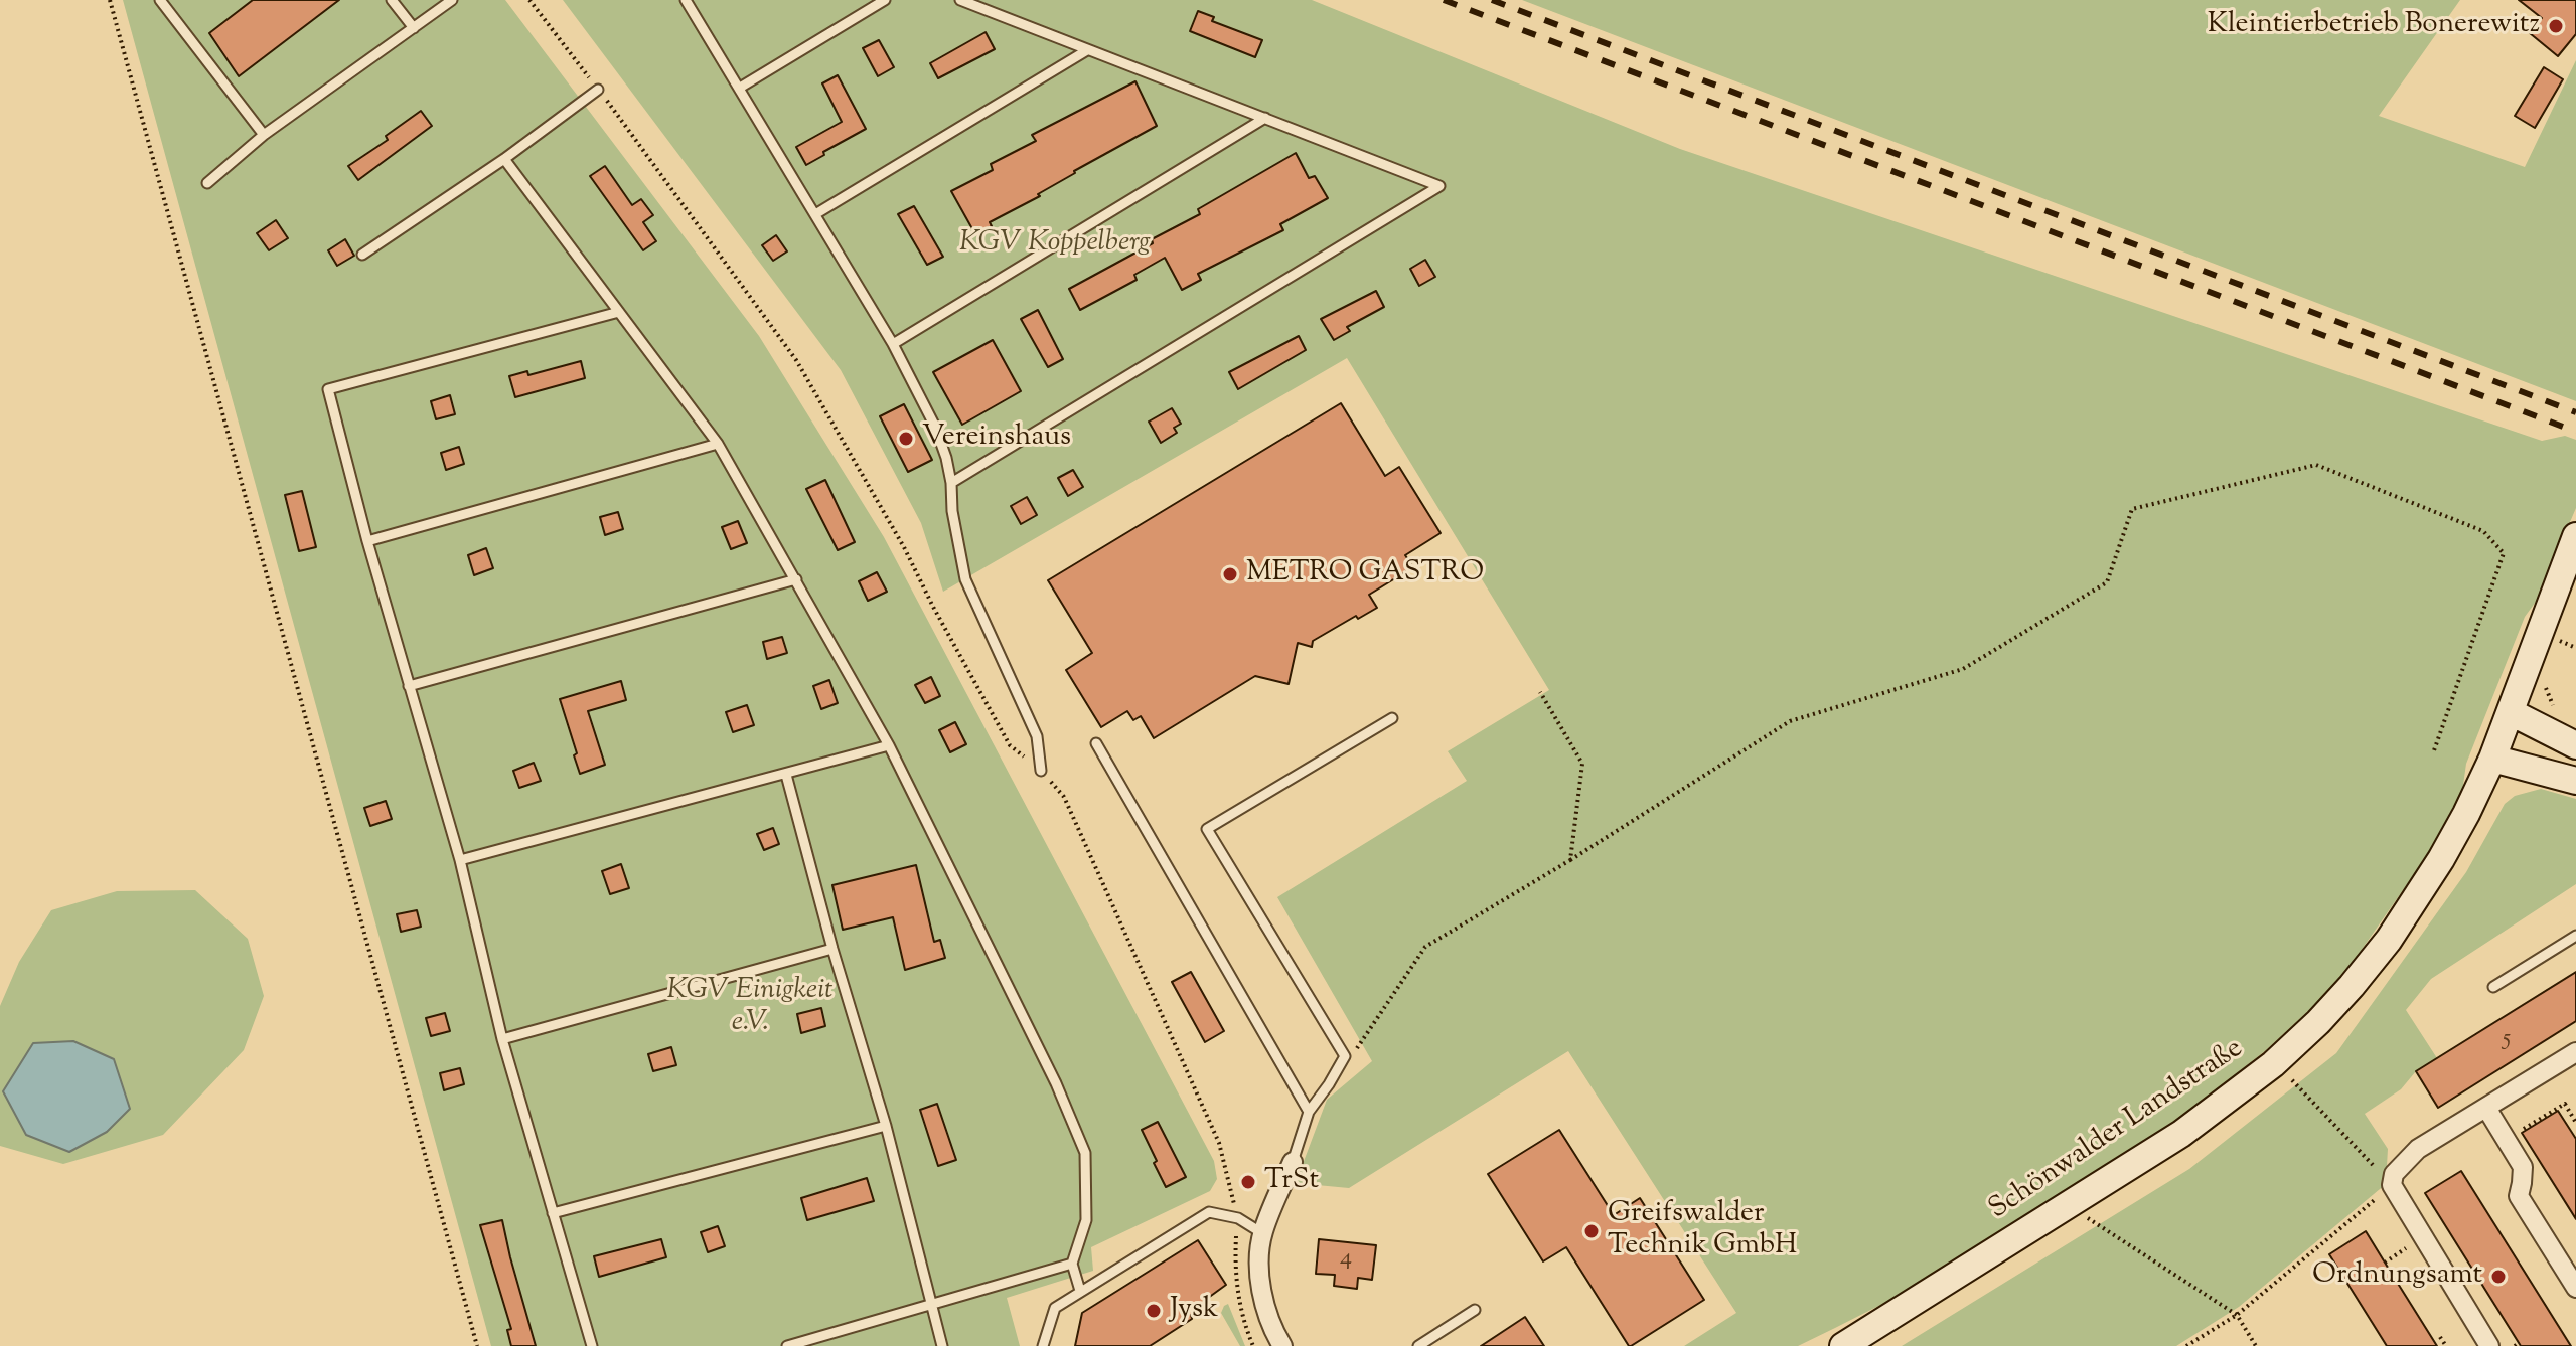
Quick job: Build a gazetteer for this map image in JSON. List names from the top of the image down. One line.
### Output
{"streets":{"main road":["Schönwalder Landstraße"]},"parks":["KGV Koppelberg","KGV Einigkeit e.V."],"places":["Kleintierbetrieb Bonerewitz","Vereinshaus","METRO GASTRO","TrSt","Greifswalder Technik GmbH","Ordnungsamt","Jysk"],"house_numbers":["5","4"]}
